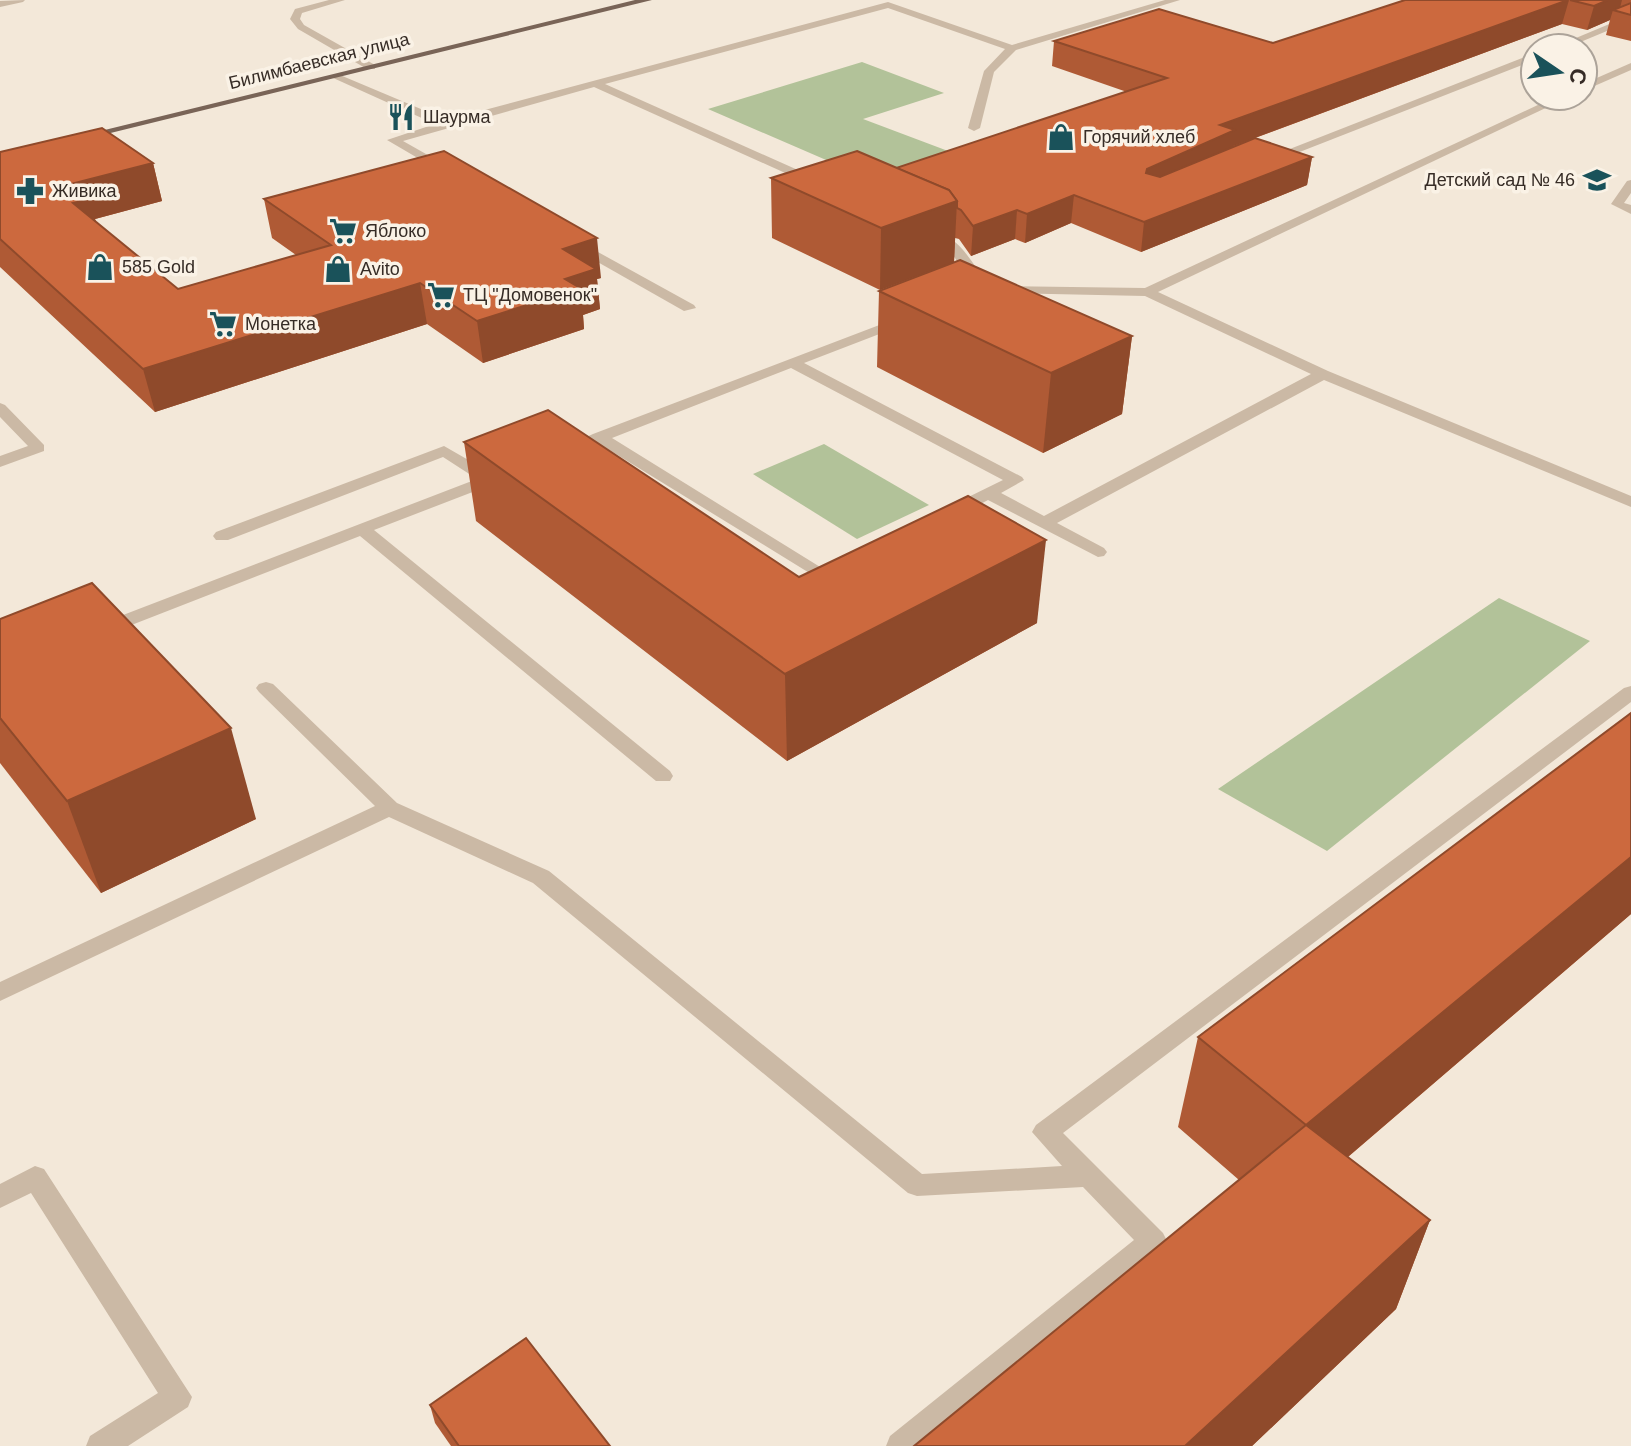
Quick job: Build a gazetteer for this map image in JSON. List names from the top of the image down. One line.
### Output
{"streets":{"main road":["Билимбаевская улица"]},"places":{"restaurant":["Шаурма"],"shop":["Горячий хлеб","585 Gold","Avito"],"school or university":["Детский сад № 46"],"pharmacy":["Живика"],"supermarket":["Яблоко","ТЦ \"Домовенок\"","Монетка"]},"north":"right"}
